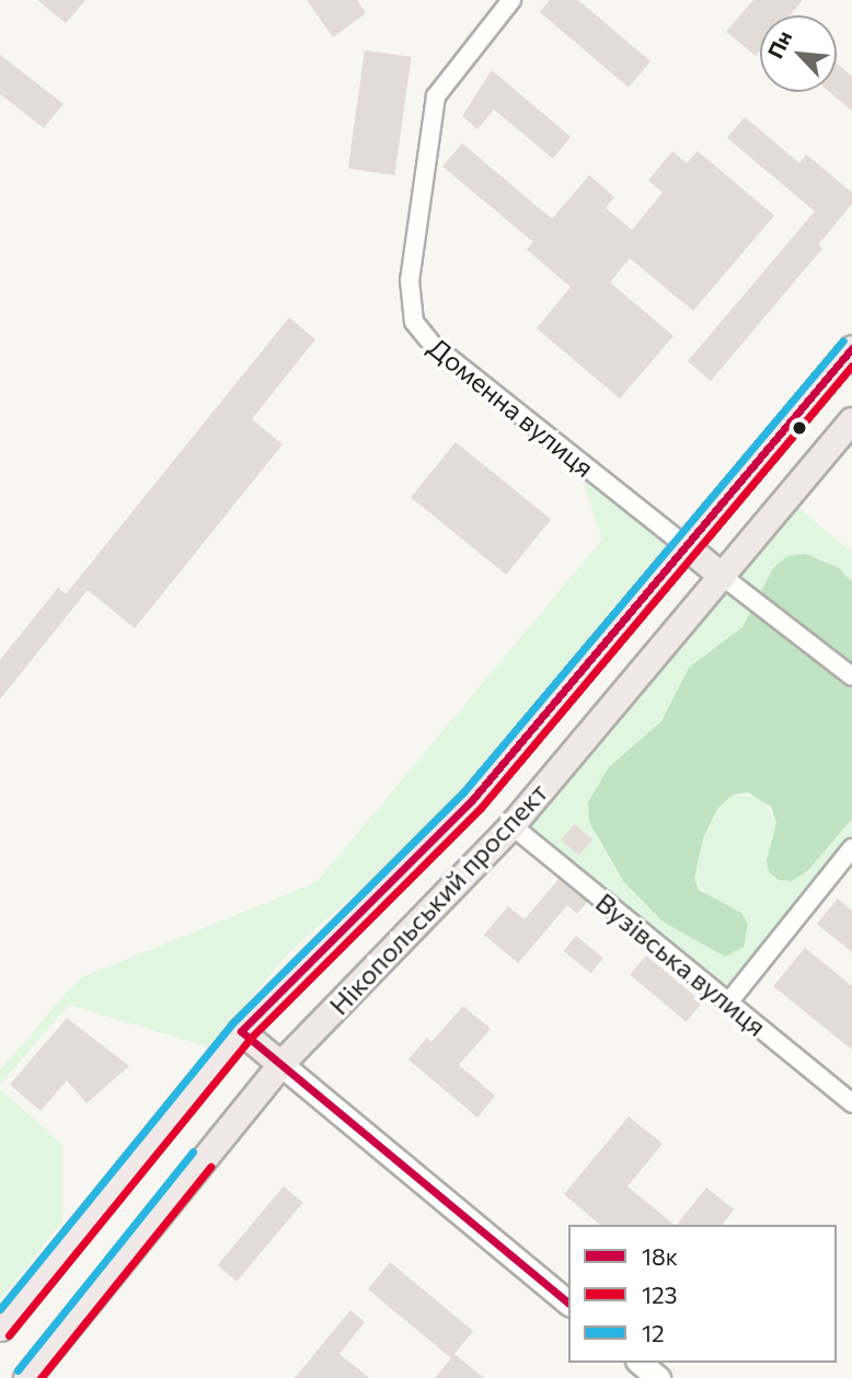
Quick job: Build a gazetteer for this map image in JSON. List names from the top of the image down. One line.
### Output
{"streets":{"main road":["Доменна вулиця","Нікопольський проспект"],"street":["Вузівська вулиця"]},"crossings":[["Доменна вулиця","Нікопольський проспект"],["Нікопольський проспект","Вузівська вулиця"]],"lines":["transit line 12","transit line 18к","transit line 123"],"legend":["18к","123","12"],"north":"top left"}
